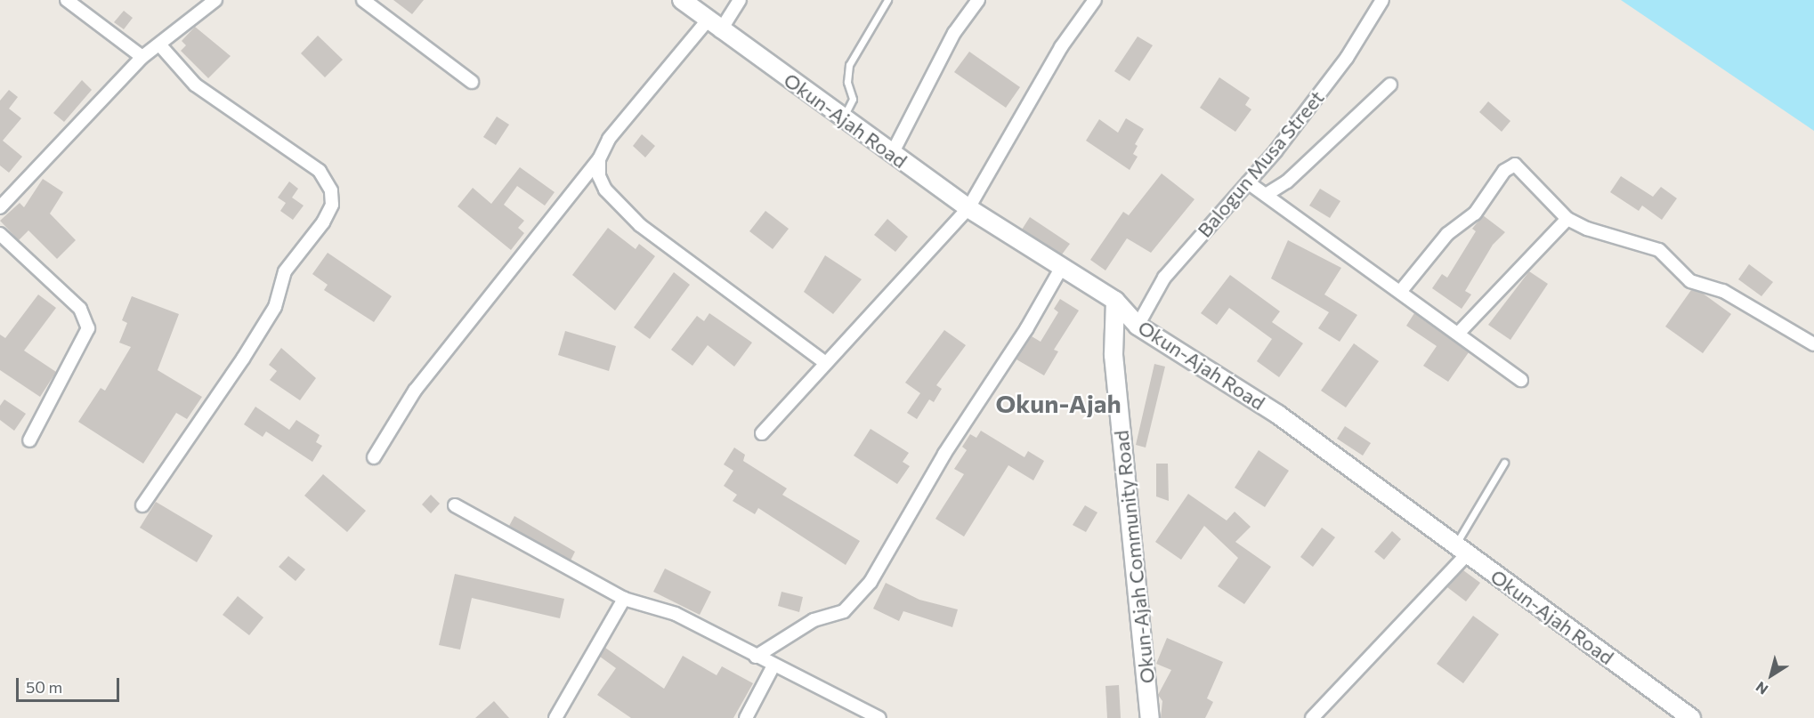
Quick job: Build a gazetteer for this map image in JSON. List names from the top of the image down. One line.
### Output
{"streets":{"street":["Okun-Ajah Road","Balogun Musa Street","Okun-Ajah Community Road"]},"crossings":[["Okun-Ajah Road","Balogun Musa Street"],["Okun-Ajah Road","Okun-Ajah Community Road"]],"districts":["Okun-Ajah"],"scale_bar":"50 m","north":"bottom left"}
